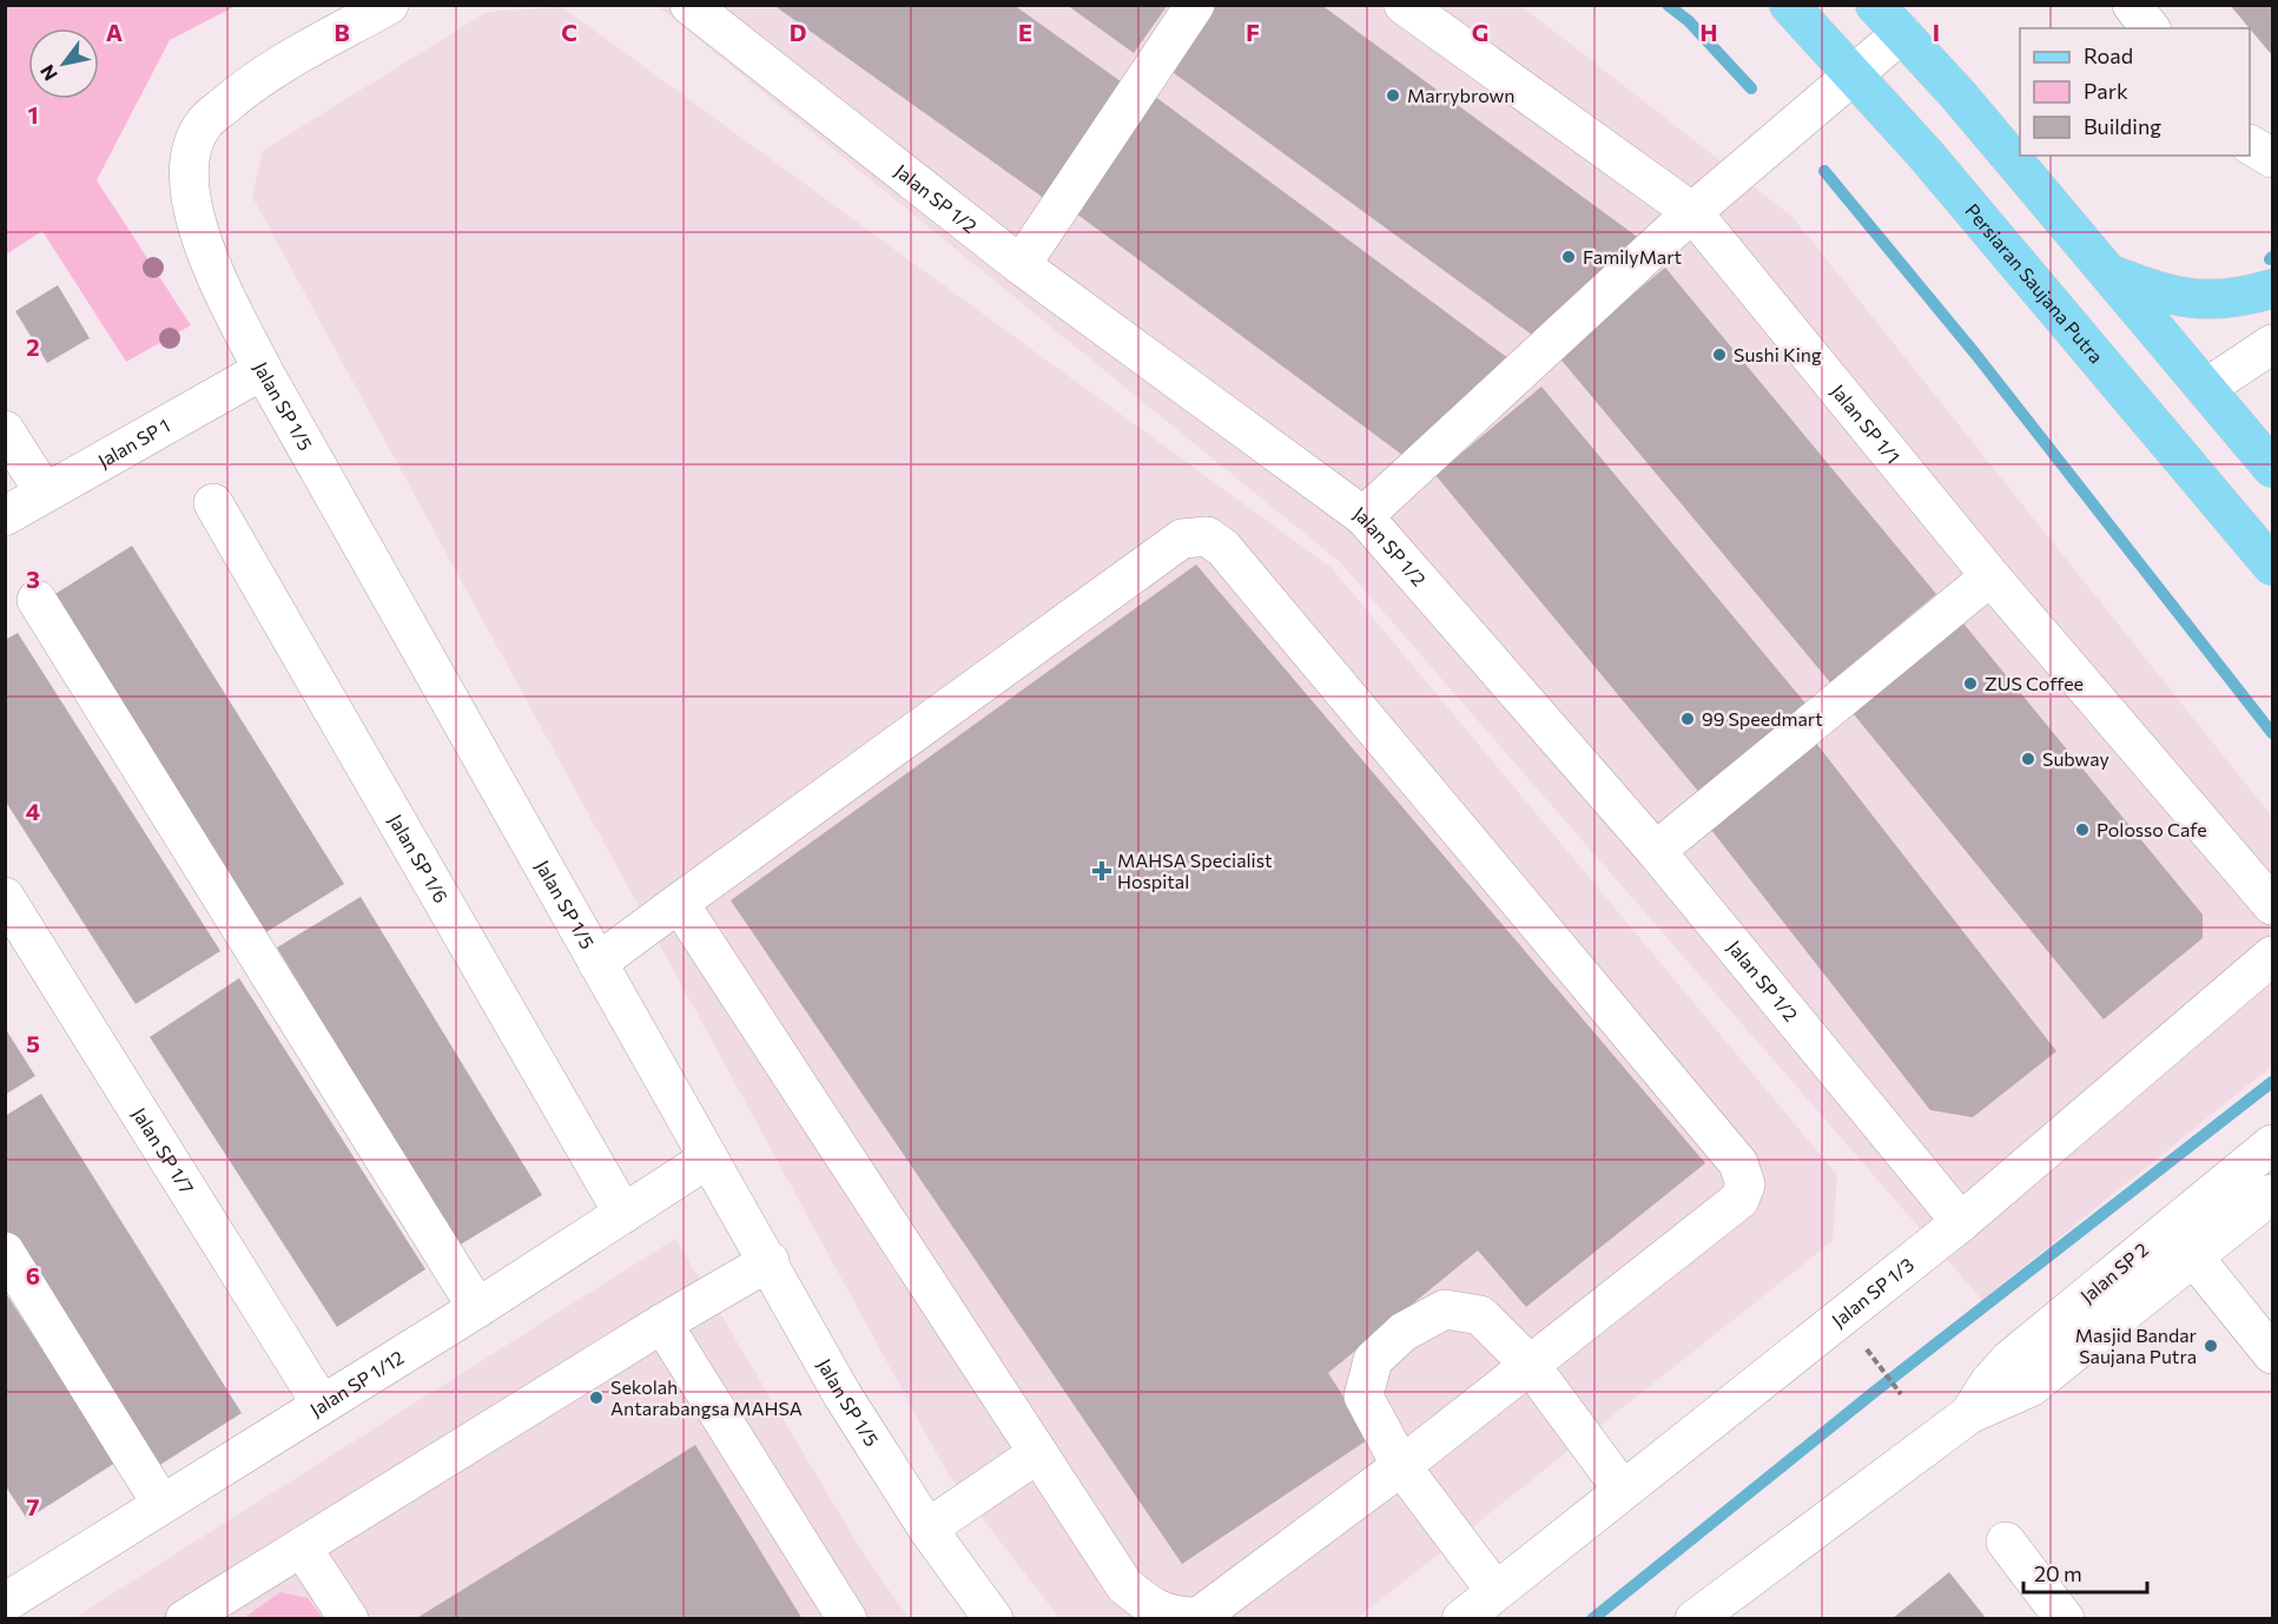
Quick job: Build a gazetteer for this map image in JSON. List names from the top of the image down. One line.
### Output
{"streets":{"main road":["Persiaran Saujana Putra"],"street":["Jalan SP 1/2","Jalan SP 1/5","Jalan SP 1/1","Jalan SP 1","Jalan SP 1/6","Jalan SP 1/7","Jalan SP 2","Jalan SP 1/3","Jalan SP 1/12"]},"crossings":[["Jalan SP 1/2","Jalan SP 1/3"],["Jalan SP 1/5","Jalan SP 1"],["Jalan SP 1/5","Jalan SP 1/12"],["Jalan SP 1/6","Jalan SP 1/12"],["Jalan SP 1/7","Jalan SP 1/12"]],"places":{"other":["Marrybrown","FamilyMart","Sushi King","ZUS Coffee","99 Speedmart","Subway","Polosso Cafe","Masjid Bandar Saujana Putra","Sekolah Antarabangsa MAHSA"],"health":["MAHSA Specialist Hospital"]},"legend":["Road","Park","Building"],"scale_bar":"20 m","north":"bottom left","grid":{"columns":["A","B","C","D","E","F","G","H","I"],"rows":["1","2","3","4","5","6","7"]}}
